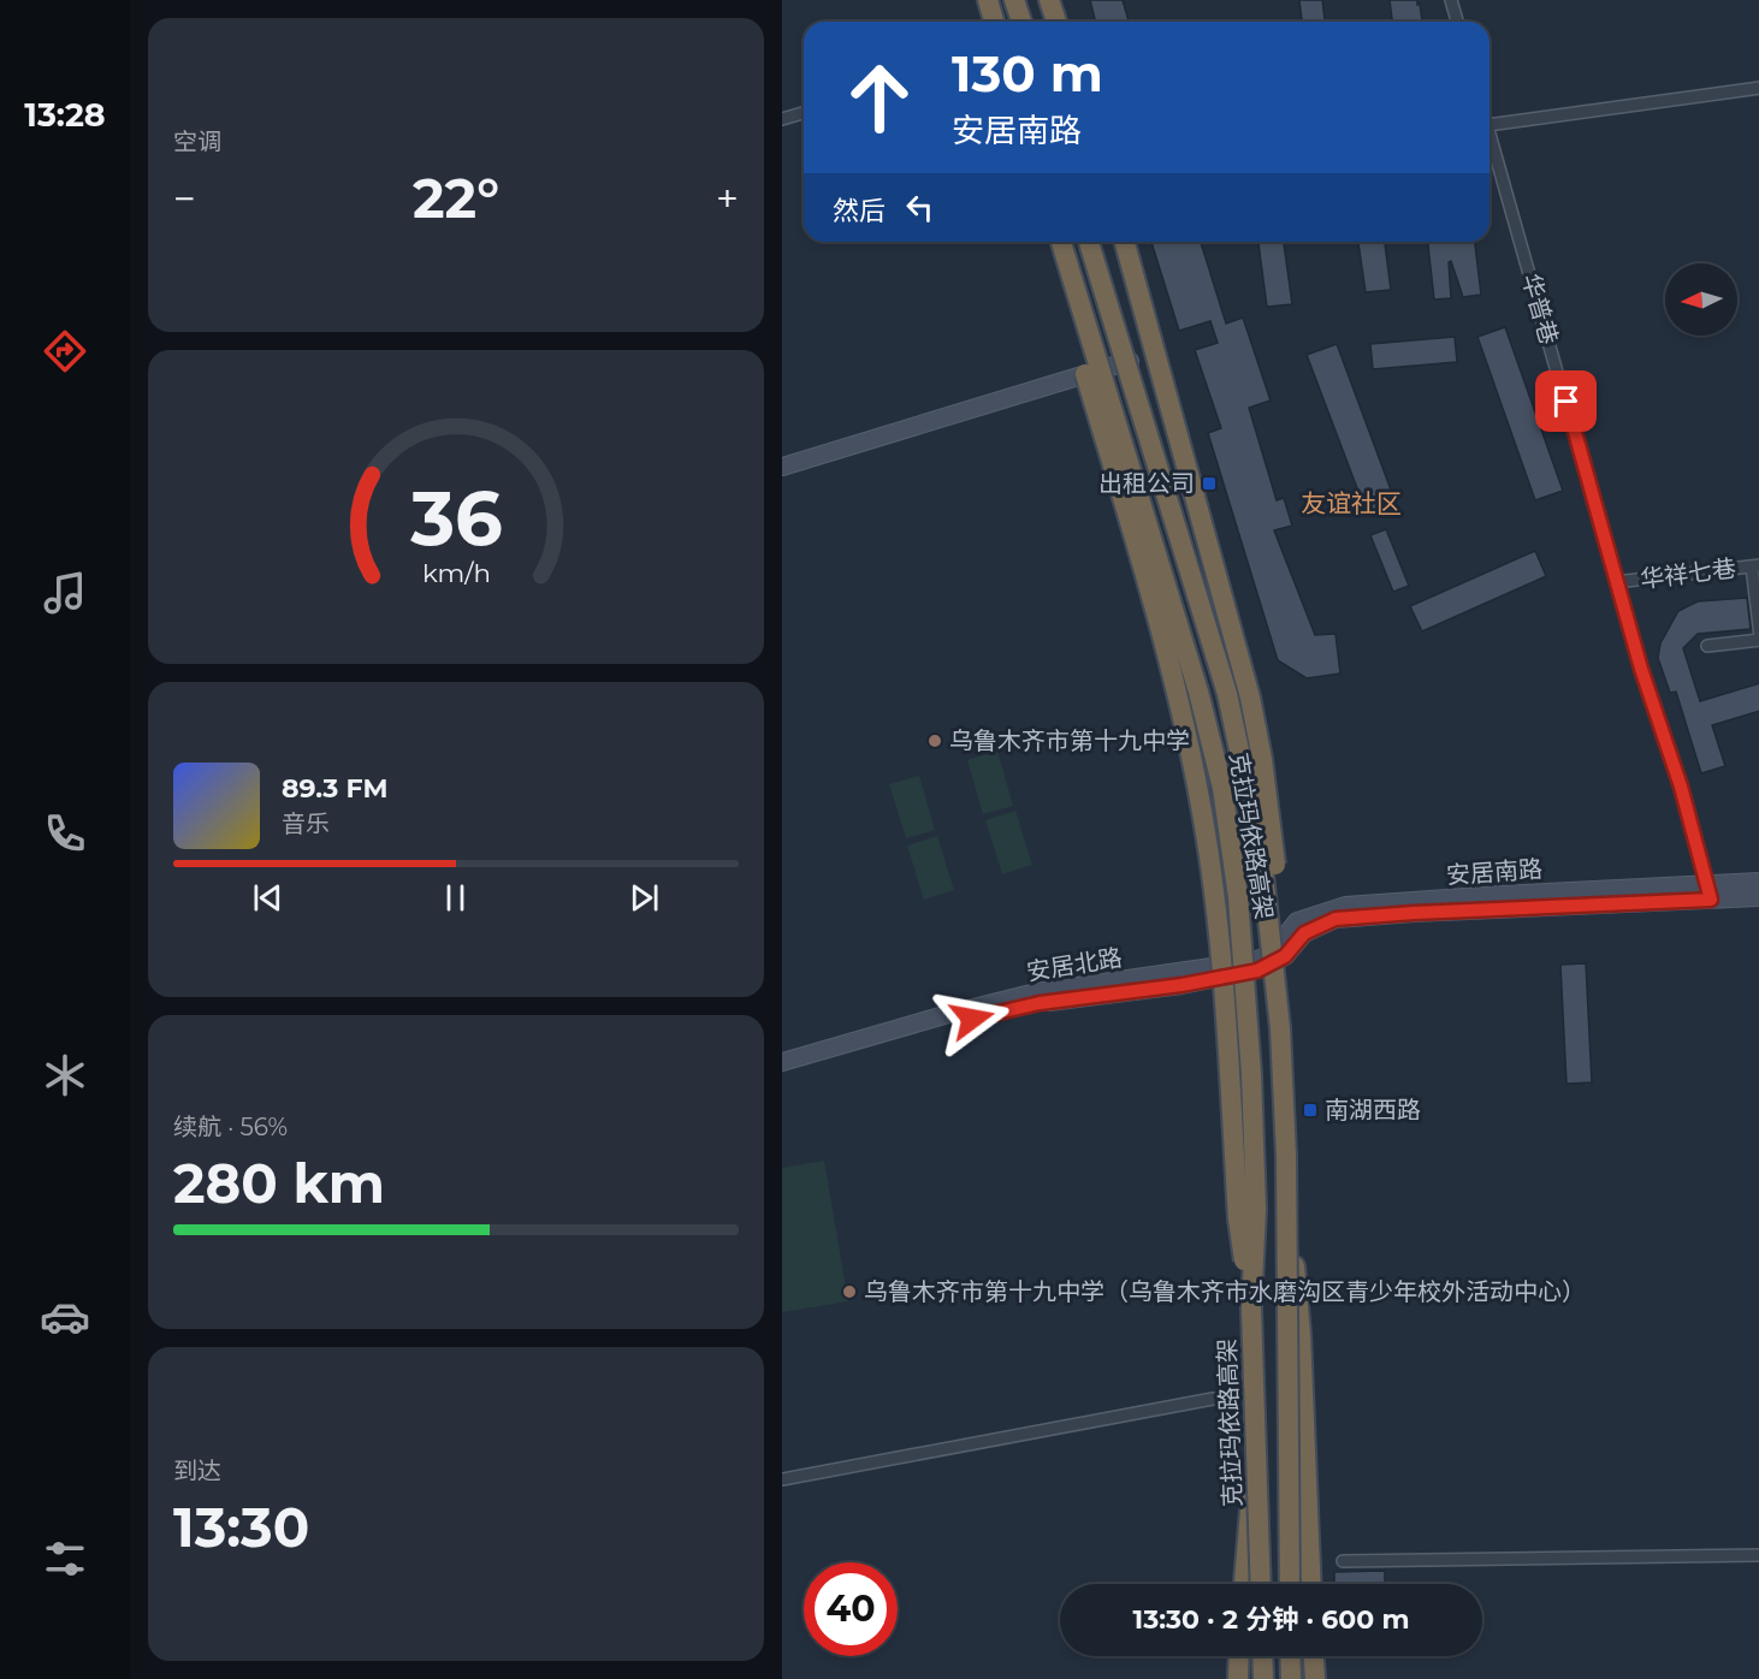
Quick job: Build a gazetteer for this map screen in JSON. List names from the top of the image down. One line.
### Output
{"streets":{"highway":["克拉玛依路高架"],"street":["华普巷","华祥七巷","安居南路","安居北路"]},"crossings":[["华普巷","华祥七巷"],["华普巷","安居南路"],["安居南路","安居北路"]],"districts":["友谊社区"],"places":{"transit":["出租公司","南湖西路"],"other":["乌鲁木齐市第十九中学","乌鲁木齐市第十九中学（乌鲁木齐市水磨沟区青少年校外活动中心）"]},"north":"left","page":{"tabs":"13:28","tile":["空调",["续航 · 56%","280 km"],["到达","13:30"]],"turn":["130 m","安居南路"],"heat":["−","22°","+"],"then":"然后","song":["89.3 FM","音乐"],"limit":"40","trip":"13:30 · 2 分钟 · 600 m","gauge":["36","km/h"]}}
